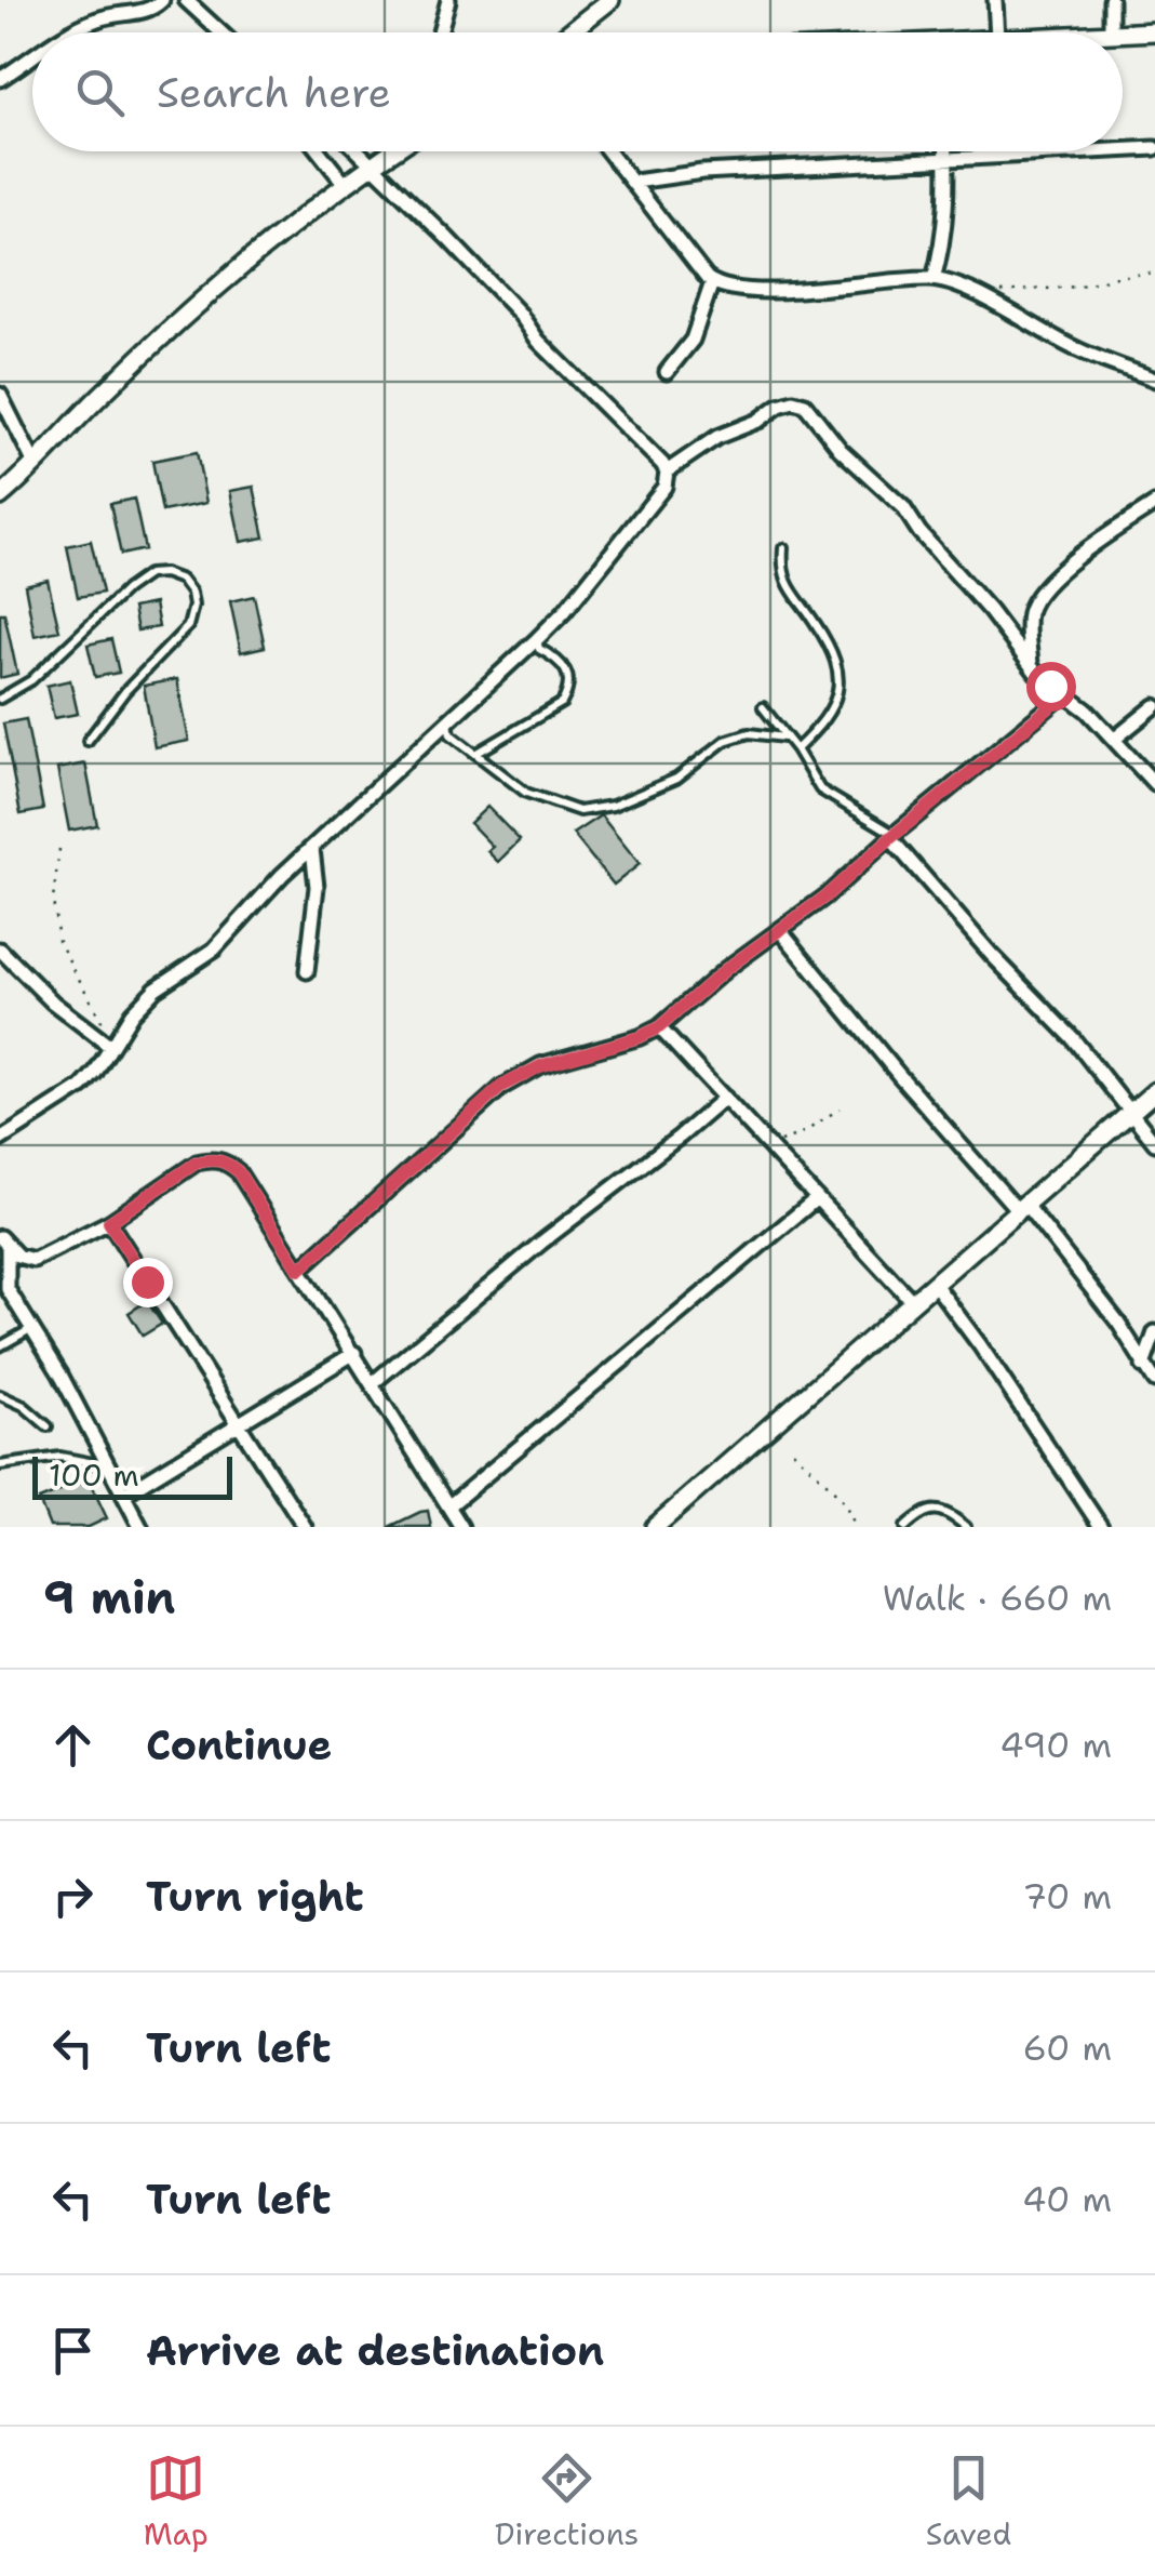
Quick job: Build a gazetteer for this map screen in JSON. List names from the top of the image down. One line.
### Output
{"scale_bar":"100 m","page":{"search":"Search here","scale":"100 m","heading":["9 min","Walk · 660 m"],"list":[["Continue","490 m"],["Turn right","70 m"],["Turn left","60 m"],["Turn left","40 m"],"Arrive at destination"],"nav":["Map","Directions","Saved"]}}
